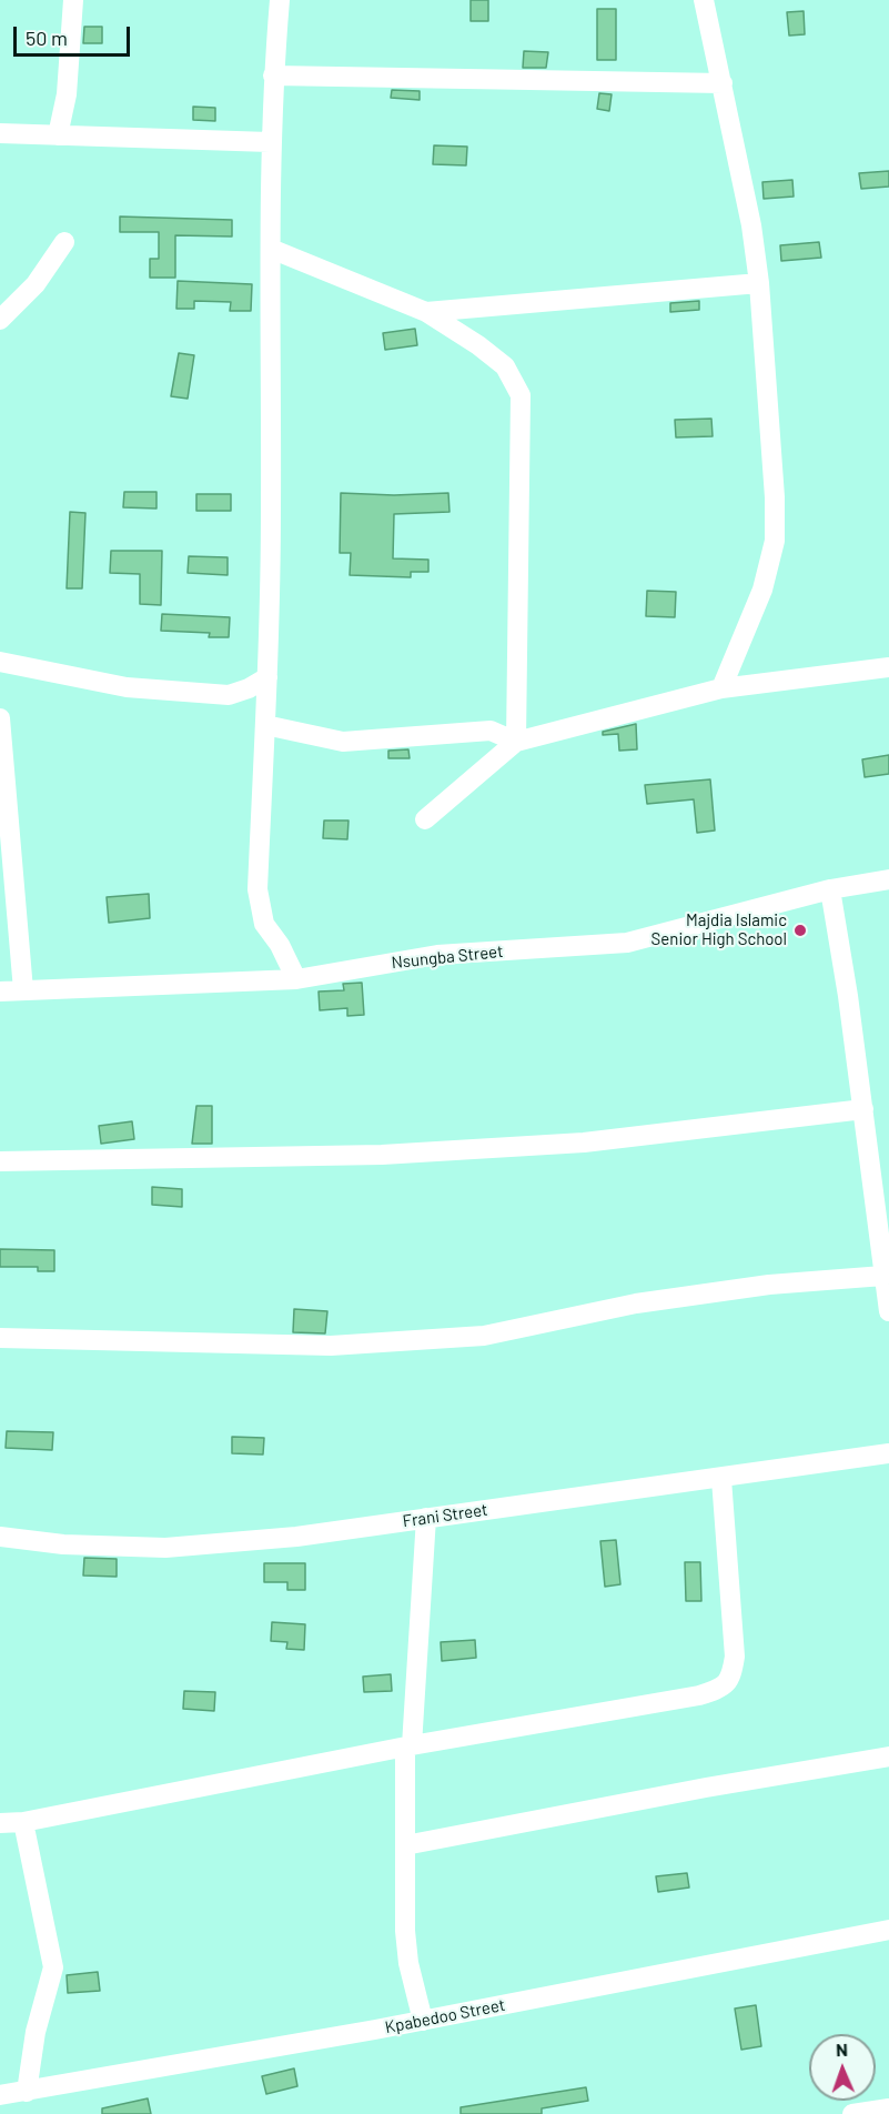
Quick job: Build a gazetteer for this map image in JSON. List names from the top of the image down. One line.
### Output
{"streets":{"street":["Nsungba Street","Frani Street","Kpabedoo Street"]},"places":["Majdia Islamic Senior High School"],"scale_bar":"50 m","north":"top"}
